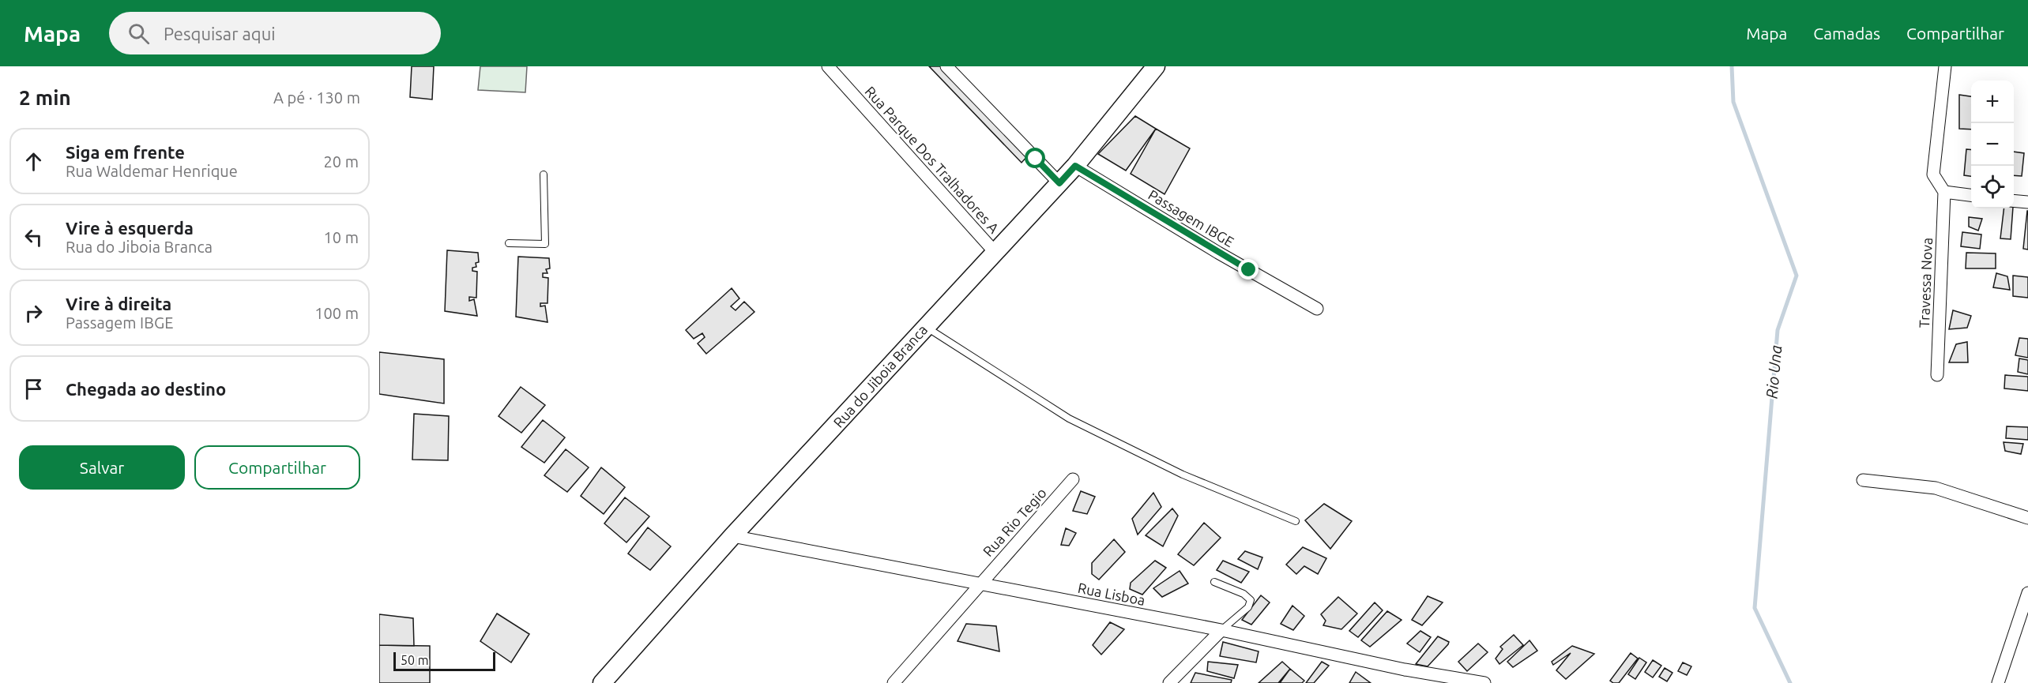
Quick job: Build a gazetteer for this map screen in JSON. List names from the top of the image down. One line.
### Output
{"streets":{"main road":["Rua do Jiboia Branca"],"street":["Rua Parque Dos Tralhadores A","Passagem IBGE","Travessa Nova","Rua Rio Tegio","Rua Lisboa"]},"crossings":[["Rua Parque Dos Tralhadores A","Rua do Jiboia Branca"],["Passagem IBGE","Rua do Jiboia Branca"],["Rua do Jiboia Branca","Rua Lisboa"],["Rua Rio Tegio","Rua Lisboa"]],"water":["Rio Una"],"scale_bar":"50 m","page":{"header":"Mapa","search":"Pesquisar aqui","nav":["Mapa","Camadas","Compartilhar"],"heading":["2 min","A pé · 130 m"],"map_buttons":["+","−"],"list":[["Siga em frente","Rua Waldemar Henrique","20 m"],["Vire à esquerda","Rua do Jiboia Branca","10 m"],["Vire à direita","Passagem IBGE","100 m"],"Chegada ao destino"],"buttons":["Salvar","Compartilhar"],"scale":"50 m"}}
